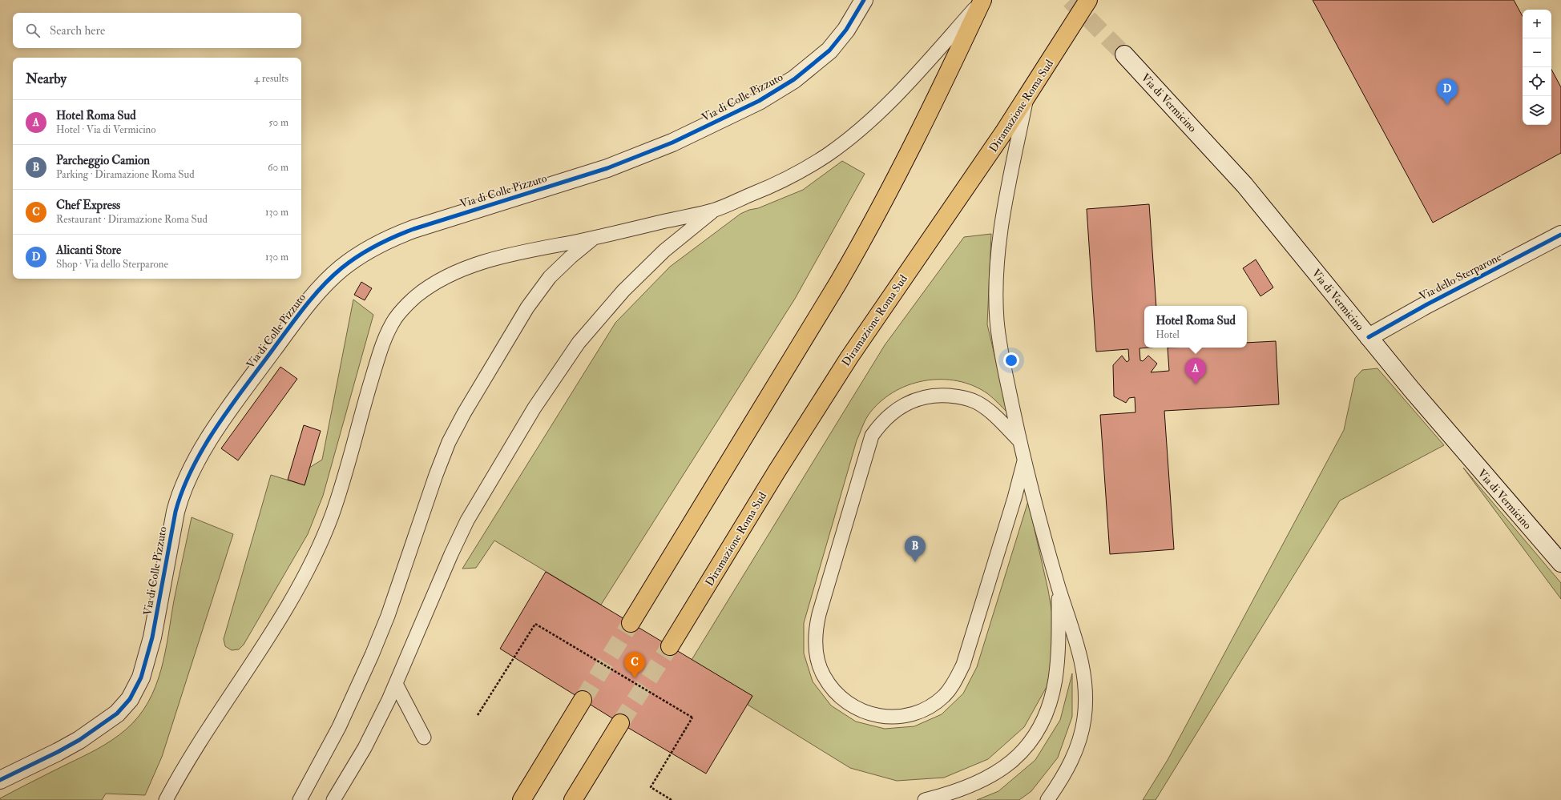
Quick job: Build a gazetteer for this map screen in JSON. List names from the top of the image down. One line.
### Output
{"streets":{"highway":["Diramazione Roma Sud"],"street":["Via di Colle Pizzuto","Via di Vermicino","Via dello Sterparone"]},"crossings":[["Via di Vermicino","Via dello Sterparone"]],"page":{"map_buttons":["+","−"],"search":"Search here","heading":["Nearby","4 results"],"pins":["D","A","B","C"],"list":[{"mark":"A","name":"Hotel Roma Sud","note":"Hotel · Via di Vermicino","value":"50 m"},{"mark":"B","name":"Parcheggio Camion","note":"Parking · Diramazione Roma Sud","value":"60 m"},{"mark":"C","name":"Chef Express","note":"Restaurant · Diramazione Roma Sud","value":"130 m"},{"mark":"D","name":"Alicanti Store","note":"Shop · Via dello Sterparone","value":"130 m"}],"popup":["Hotel Roma Sud","Hotel"]}}
